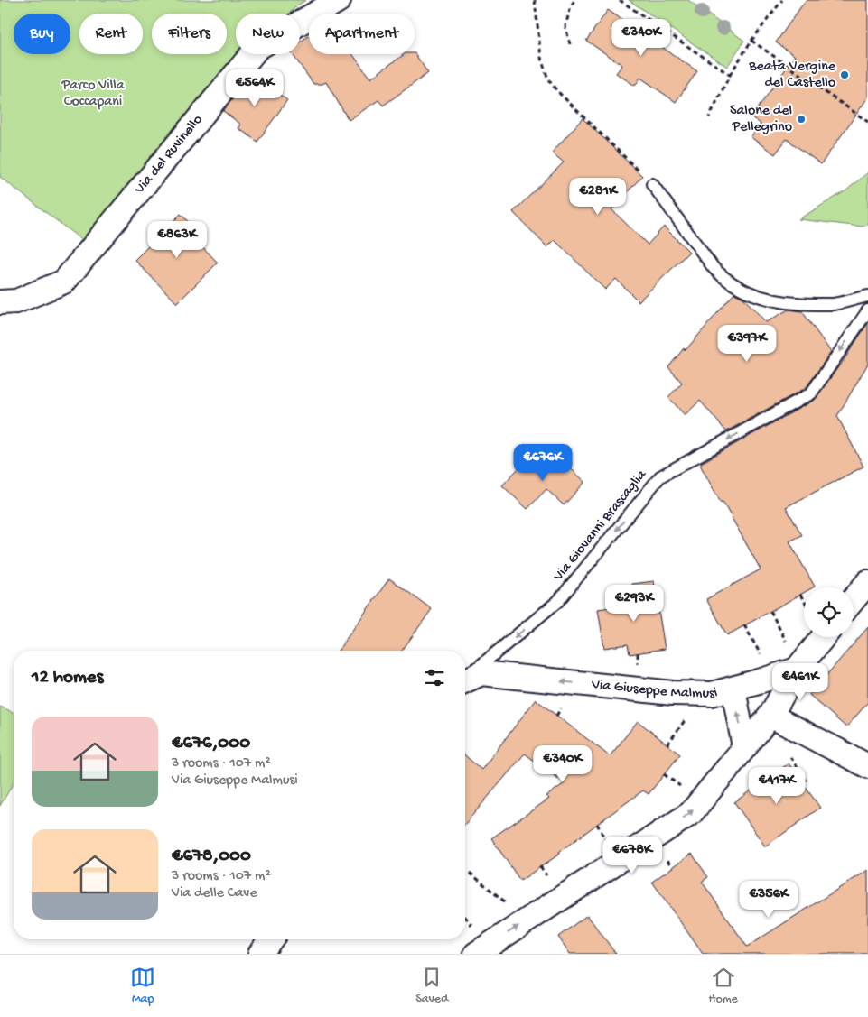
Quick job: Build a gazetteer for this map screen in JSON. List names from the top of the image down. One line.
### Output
{"streets":{"street":["Via del Ruvinello","Via Giuseppe Malmusi"],"lane":["Via Giovanni Brascaglia"]},"one_way":["Via Giovanni Brascaglia","Via Giuseppe Malmusi"],"parks":["Parco Villa Coccapani"],"places":["Beata Vergine del Castello","Salone del Pellegrino"],"page":{"chip":["Buy","Rent","Filters","New","Apartment"],"price":["€340K","€564K","€281K","€863K","€397K","€676K","€293K","€461K","€340K","€417K","€678K","€356K"],"heading":"12 homes","list":[{"name":"€676,000","note":"3 rooms · 107 m² · Via Giuseppe Malmusi"},{"name":"€678,000","note":"3 rooms · 107 m² · Via delle Cave"}],"tabs":["Map","Saved","Home"]}}
